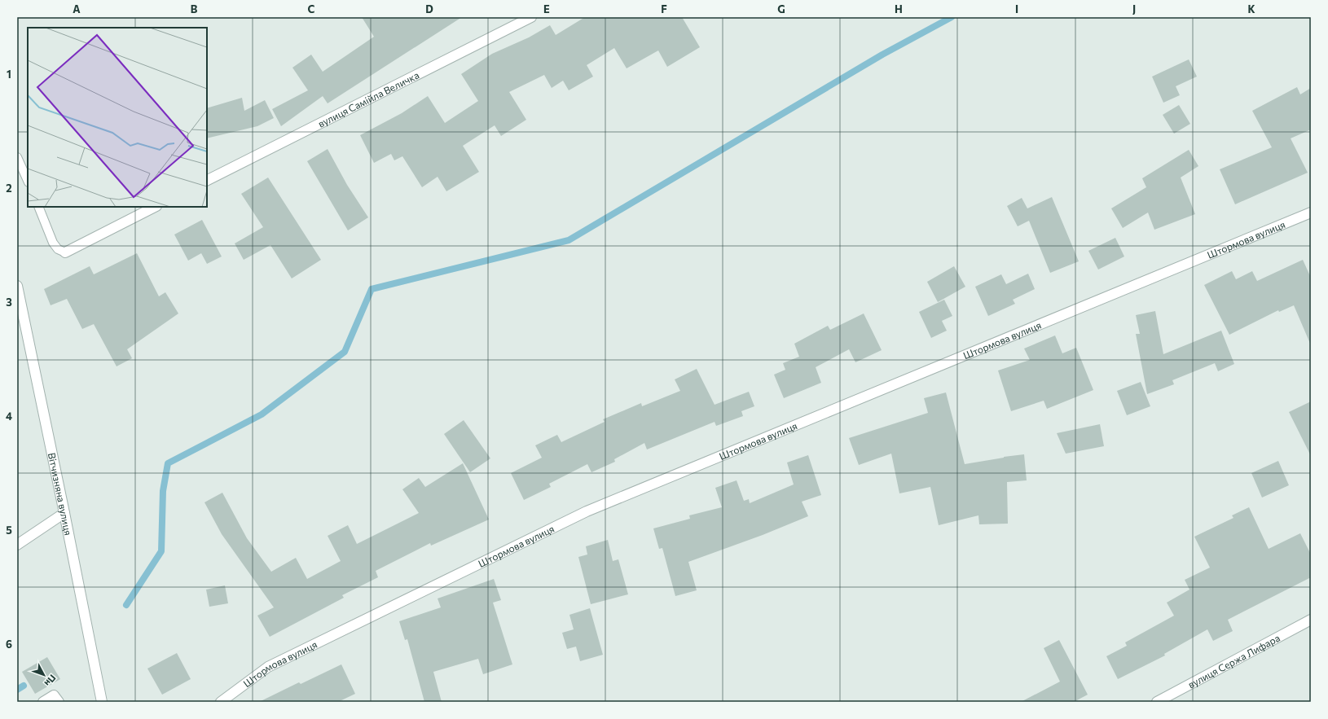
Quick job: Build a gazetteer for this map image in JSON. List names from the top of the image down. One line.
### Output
{"streets":{"street":["вулиця Самійла Величка","Штормова вулиця","Вітчизняна вулиця","вулиця Сержа Лифара"]},"north":"bottom right","grid":{"columns":["A","B","C","D","E","F","G","H","I","J","K"],"rows":["1","2","3","4","5","6"]}}
